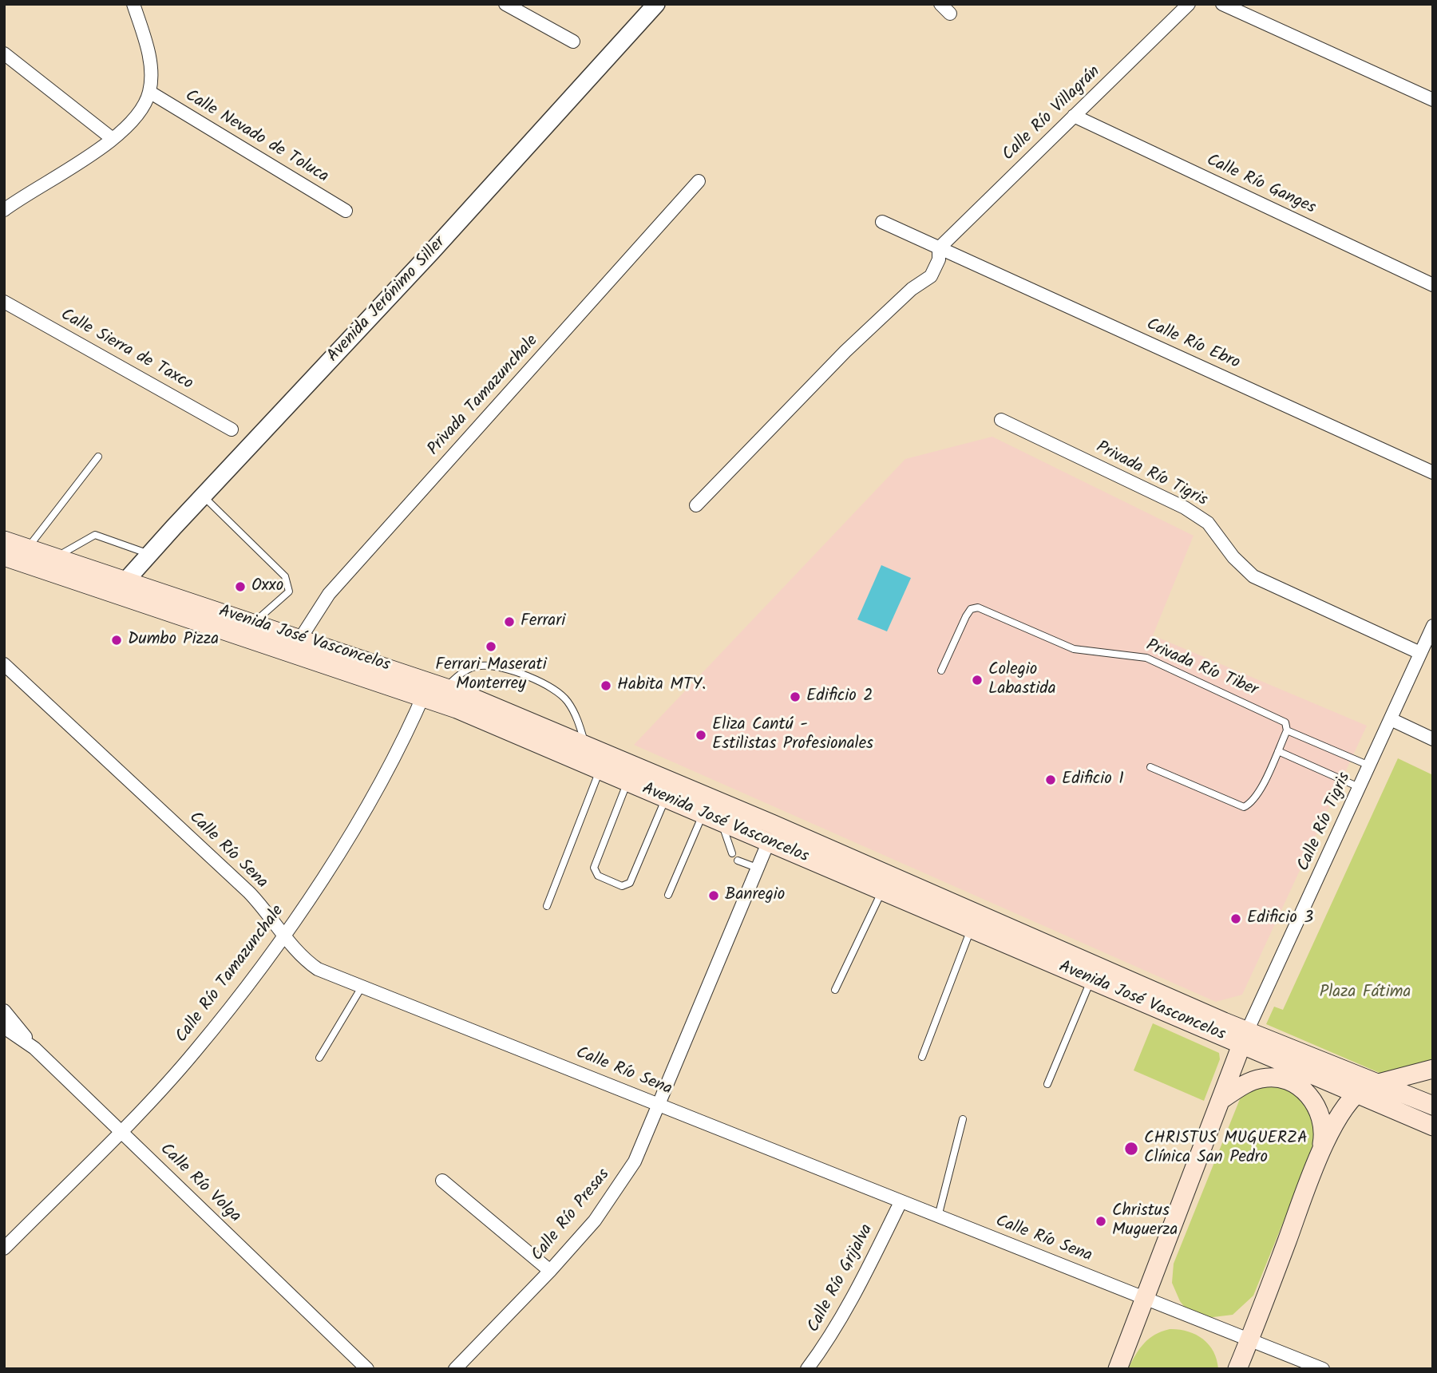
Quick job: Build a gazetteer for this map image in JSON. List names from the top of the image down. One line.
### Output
{"streets":{"main road":["Avenida José Vasconcelos"],"street":["Calle Río Villagrán","Calle Nevado de Toluca","Calle Río Ganges","Avenida Jerónimo Siller","Calle Río Ebro","Calle Sierra de Taxco","Privada Tamazunchale","Privada Río Tigris","Calle Río Tigris","Calle Río Sena","Calle Río Tamazunchale","Calle Río Volga","Calle Río Presas","Calle Río Grijalva"],"lane":["Privada Río Tiber"]},"crossings":[["Calle Río Villagrán","Calle Río Ganges"],["Calle Río Villagrán","Calle Río Ebro"],["Avenida Jerónimo Siller","Avenida José Vasconcelos"],["Privada Tamazunchale","Avenida José Vasconcelos"],["Privada Río Tigris","Calle Río Tigris"],["Avenida José Vasconcelos","Calle Río Tigris"],["Avenida José Vasconcelos","Calle Río Tamazunchale"],["Avenida José Vasconcelos","Calle Río Presas"],["Privada Río Tiber","Calle Río Tigris"],["Calle Río Sena","Calle Río Tamazunchale"],["Calle Río Sena","Calle Río Presas"],["Calle Río Sena","Calle Río Grijalva"],["Calle Río Tamazunchale","Calle Río Volga"]],"parks":["Plaza Fátima"],"places":["Oxxo","Ferrari","Dumbo Pizza","Ferrari Maserati Monterrey","Colegio Labastida","Habita MTY.","Edificio 2","Eliza Cantú - Estilistas Profesionales","Edificio 1","Banregio","Edificio 3","CHRISTUS MUGUERZA Clínica San Pedro","Christus Muguerza"]}
